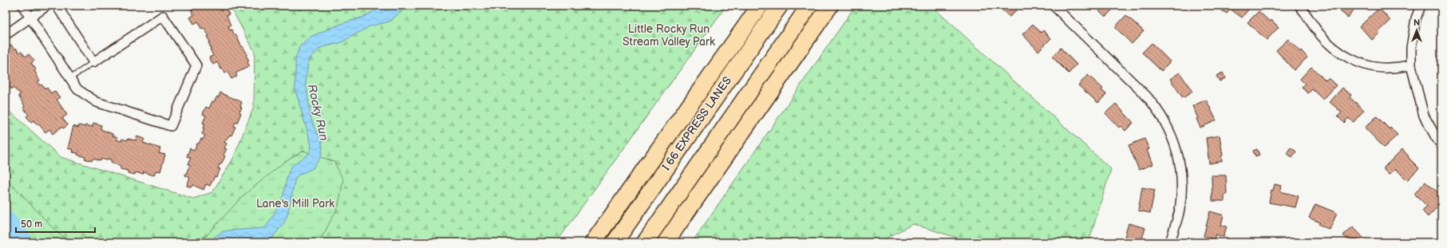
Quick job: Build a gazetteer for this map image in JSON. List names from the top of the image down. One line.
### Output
{"streets":{"highway":["I 66 EXPRESS LANES"]},"water":["Rocky Run"],"parks":["Little Rocky Run Stream Valley Park","Lane's Mill Park"],"scale_bar":"50 m","north":"top"}
